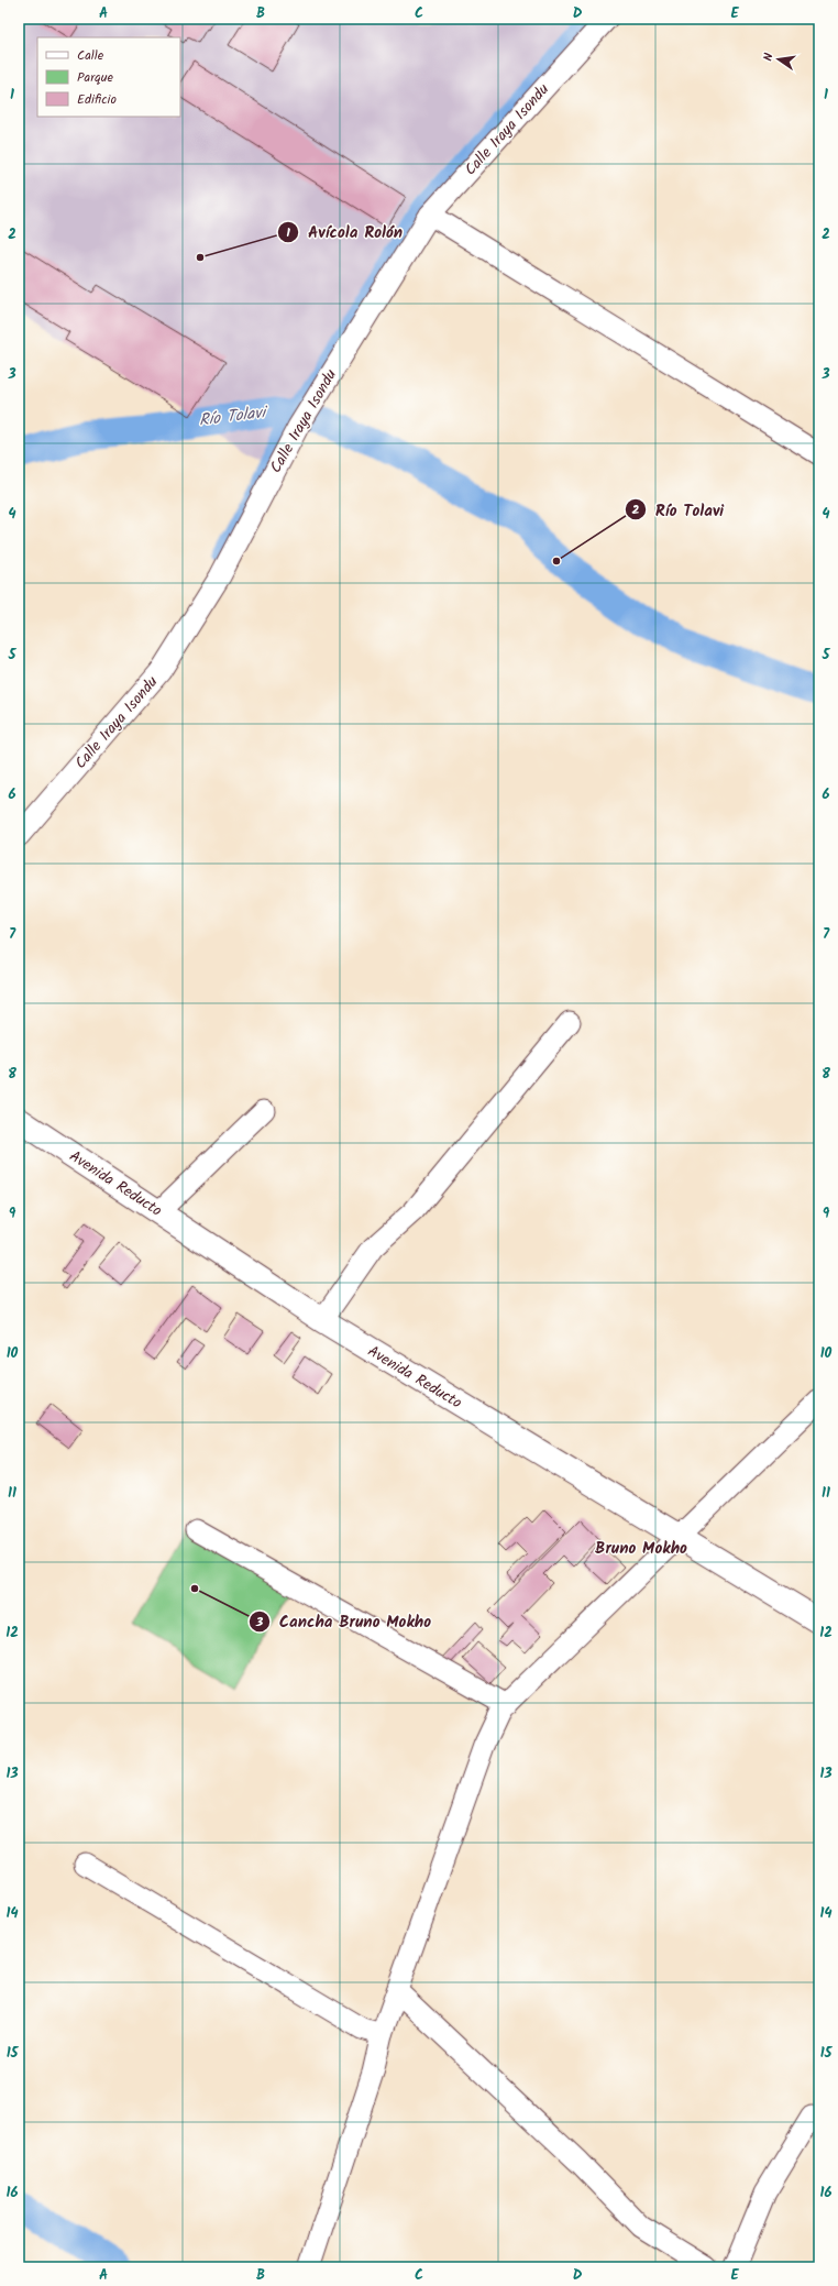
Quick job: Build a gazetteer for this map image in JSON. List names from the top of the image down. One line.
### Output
{"streets":{"main road":["Avenida Reducto"],"street":["Calle Iraya Isondu"]},"districts":["Bruno Mokho"],"water":["Río Tolavi"],"places":["Avícola Rolón","Río Tolavi","Cancha Bruno Mokho"],"legend":["Calle","Parque","Edificio"],"north":"left","grid":{"columns":["A","B","C","D","E"],"rows":["1","2","3","4","5","6","7","8","9","10","11","12","13","14","15","16"]}}
